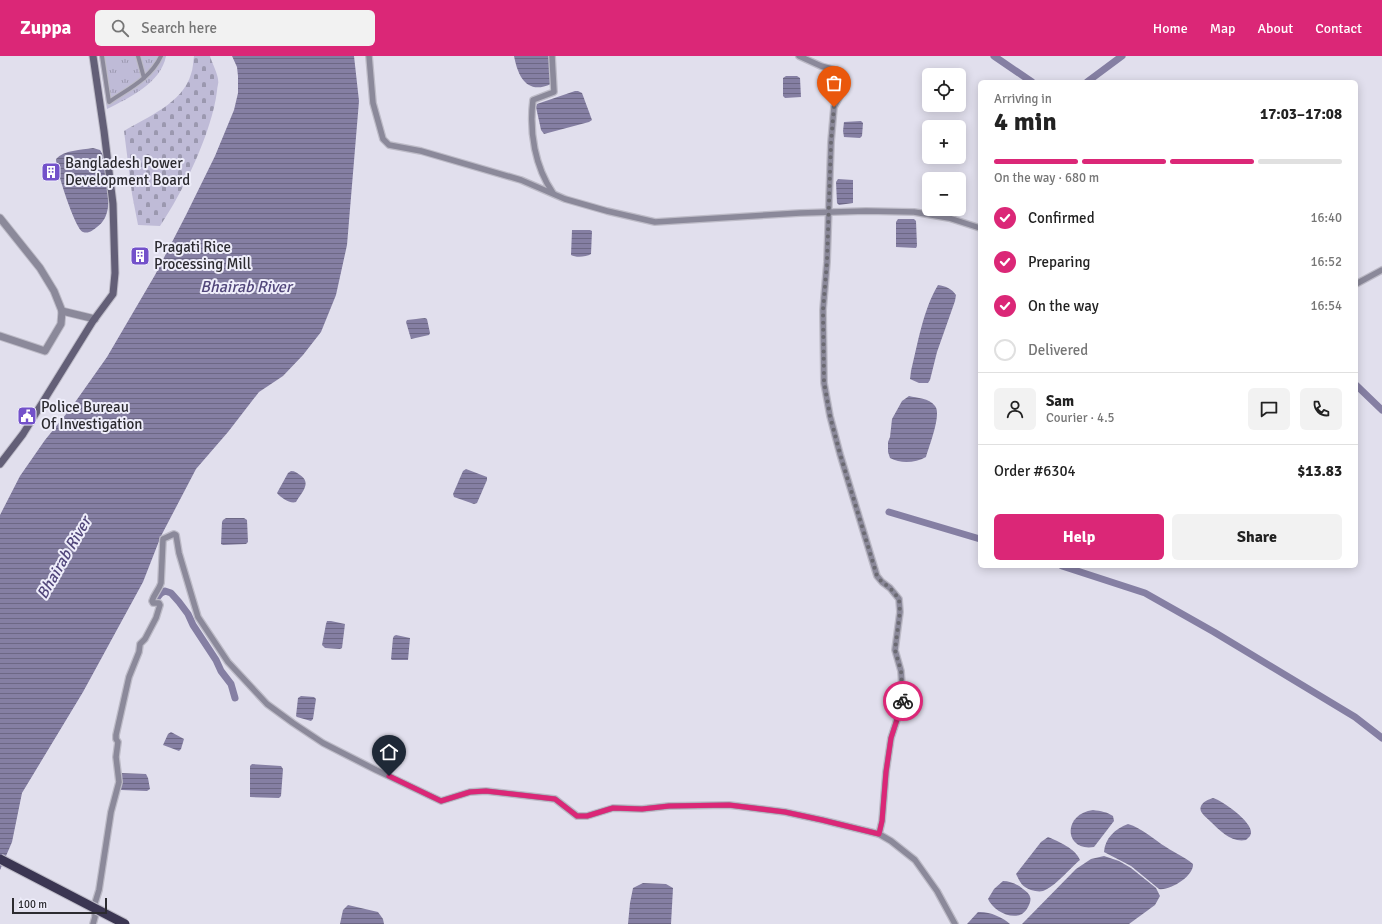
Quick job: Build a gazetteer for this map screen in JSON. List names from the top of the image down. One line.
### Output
{"water":["Bhairab River"],"places":{"building":["Bangladesh Power Development Board","Pragati Rice Processing Mill"],"public building":["Police Bureau Of Investigation"]},"scale_bar":"100 m","page":{"header":"Zuppa","search":"Search here","nav":["Home","Map","About","Contact"],"map_buttons":["+","−"],"heading":["4 min","Arriving in","17:03–17:08"],"panel":["Sam","Courier · 4.5","Order #6304","$13.83"],"bar":"On the way · 680 m","list":[["Confirmed","16:40"],["Preparing","16:52"],["On the way","16:54"],"Delivered"],"buttons":["Help","Share"],"scale":"100 m"}}
